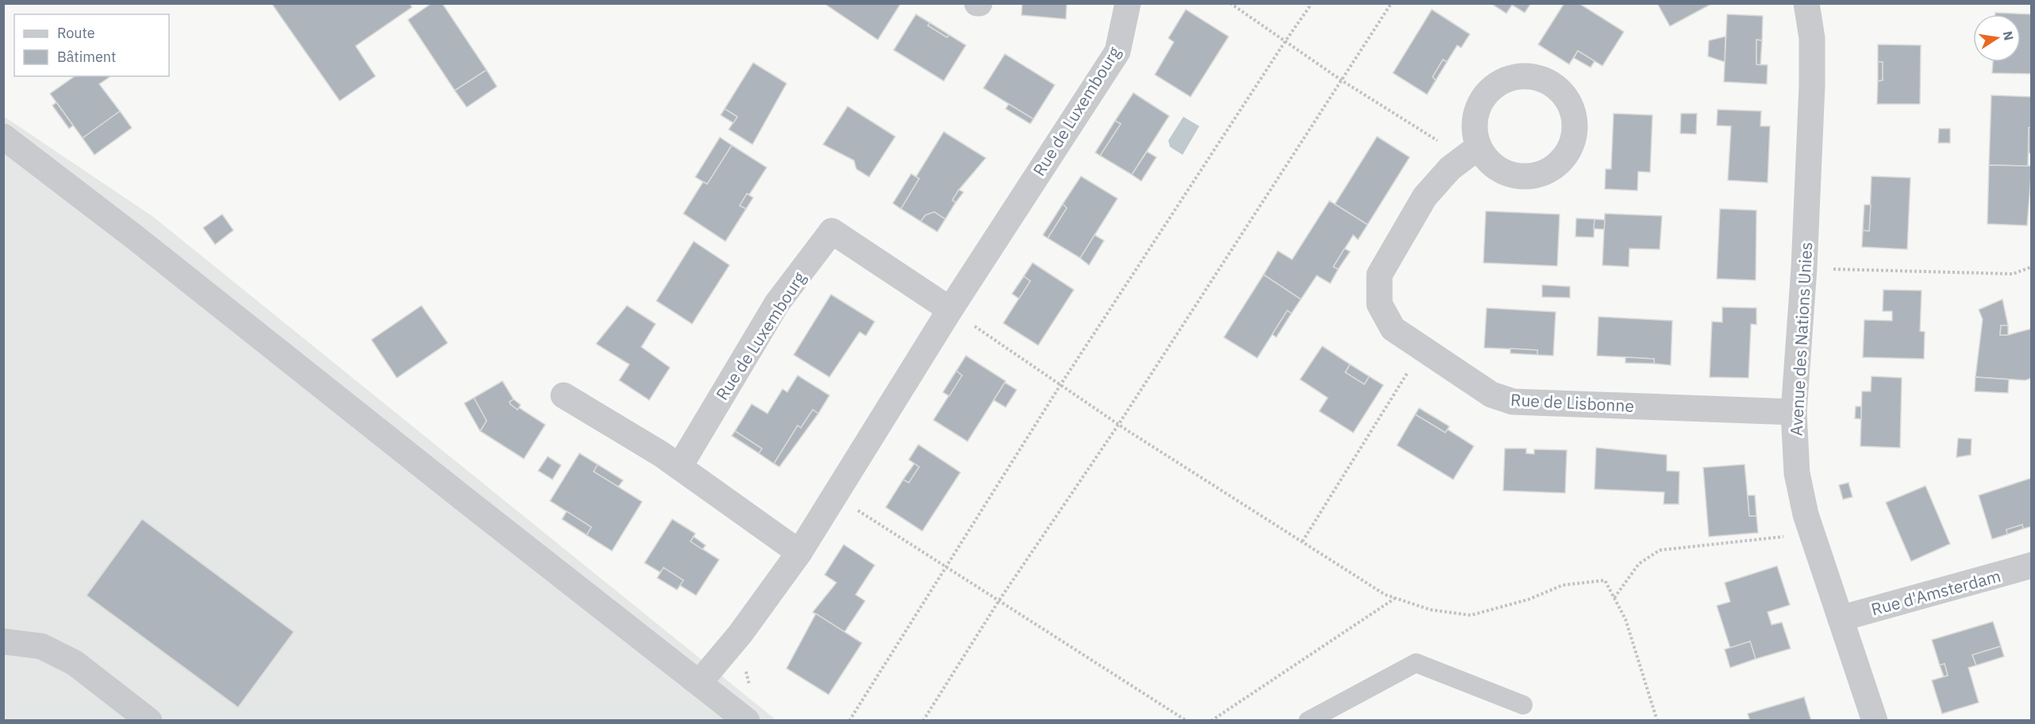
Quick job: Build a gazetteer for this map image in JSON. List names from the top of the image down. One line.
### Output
{"streets":{"street":["Rue de Luxembourg","Avenue des Nations Unies","Rue de Lisbonne","Rue d'Amsterdam"]},"crossings":[["Avenue des Nations Unies","Rue de Lisbonne"],["Avenue des Nations Unies","Rue d'Amsterdam"]],"legend":["Route","Bâtiment"],"north":"right"}
